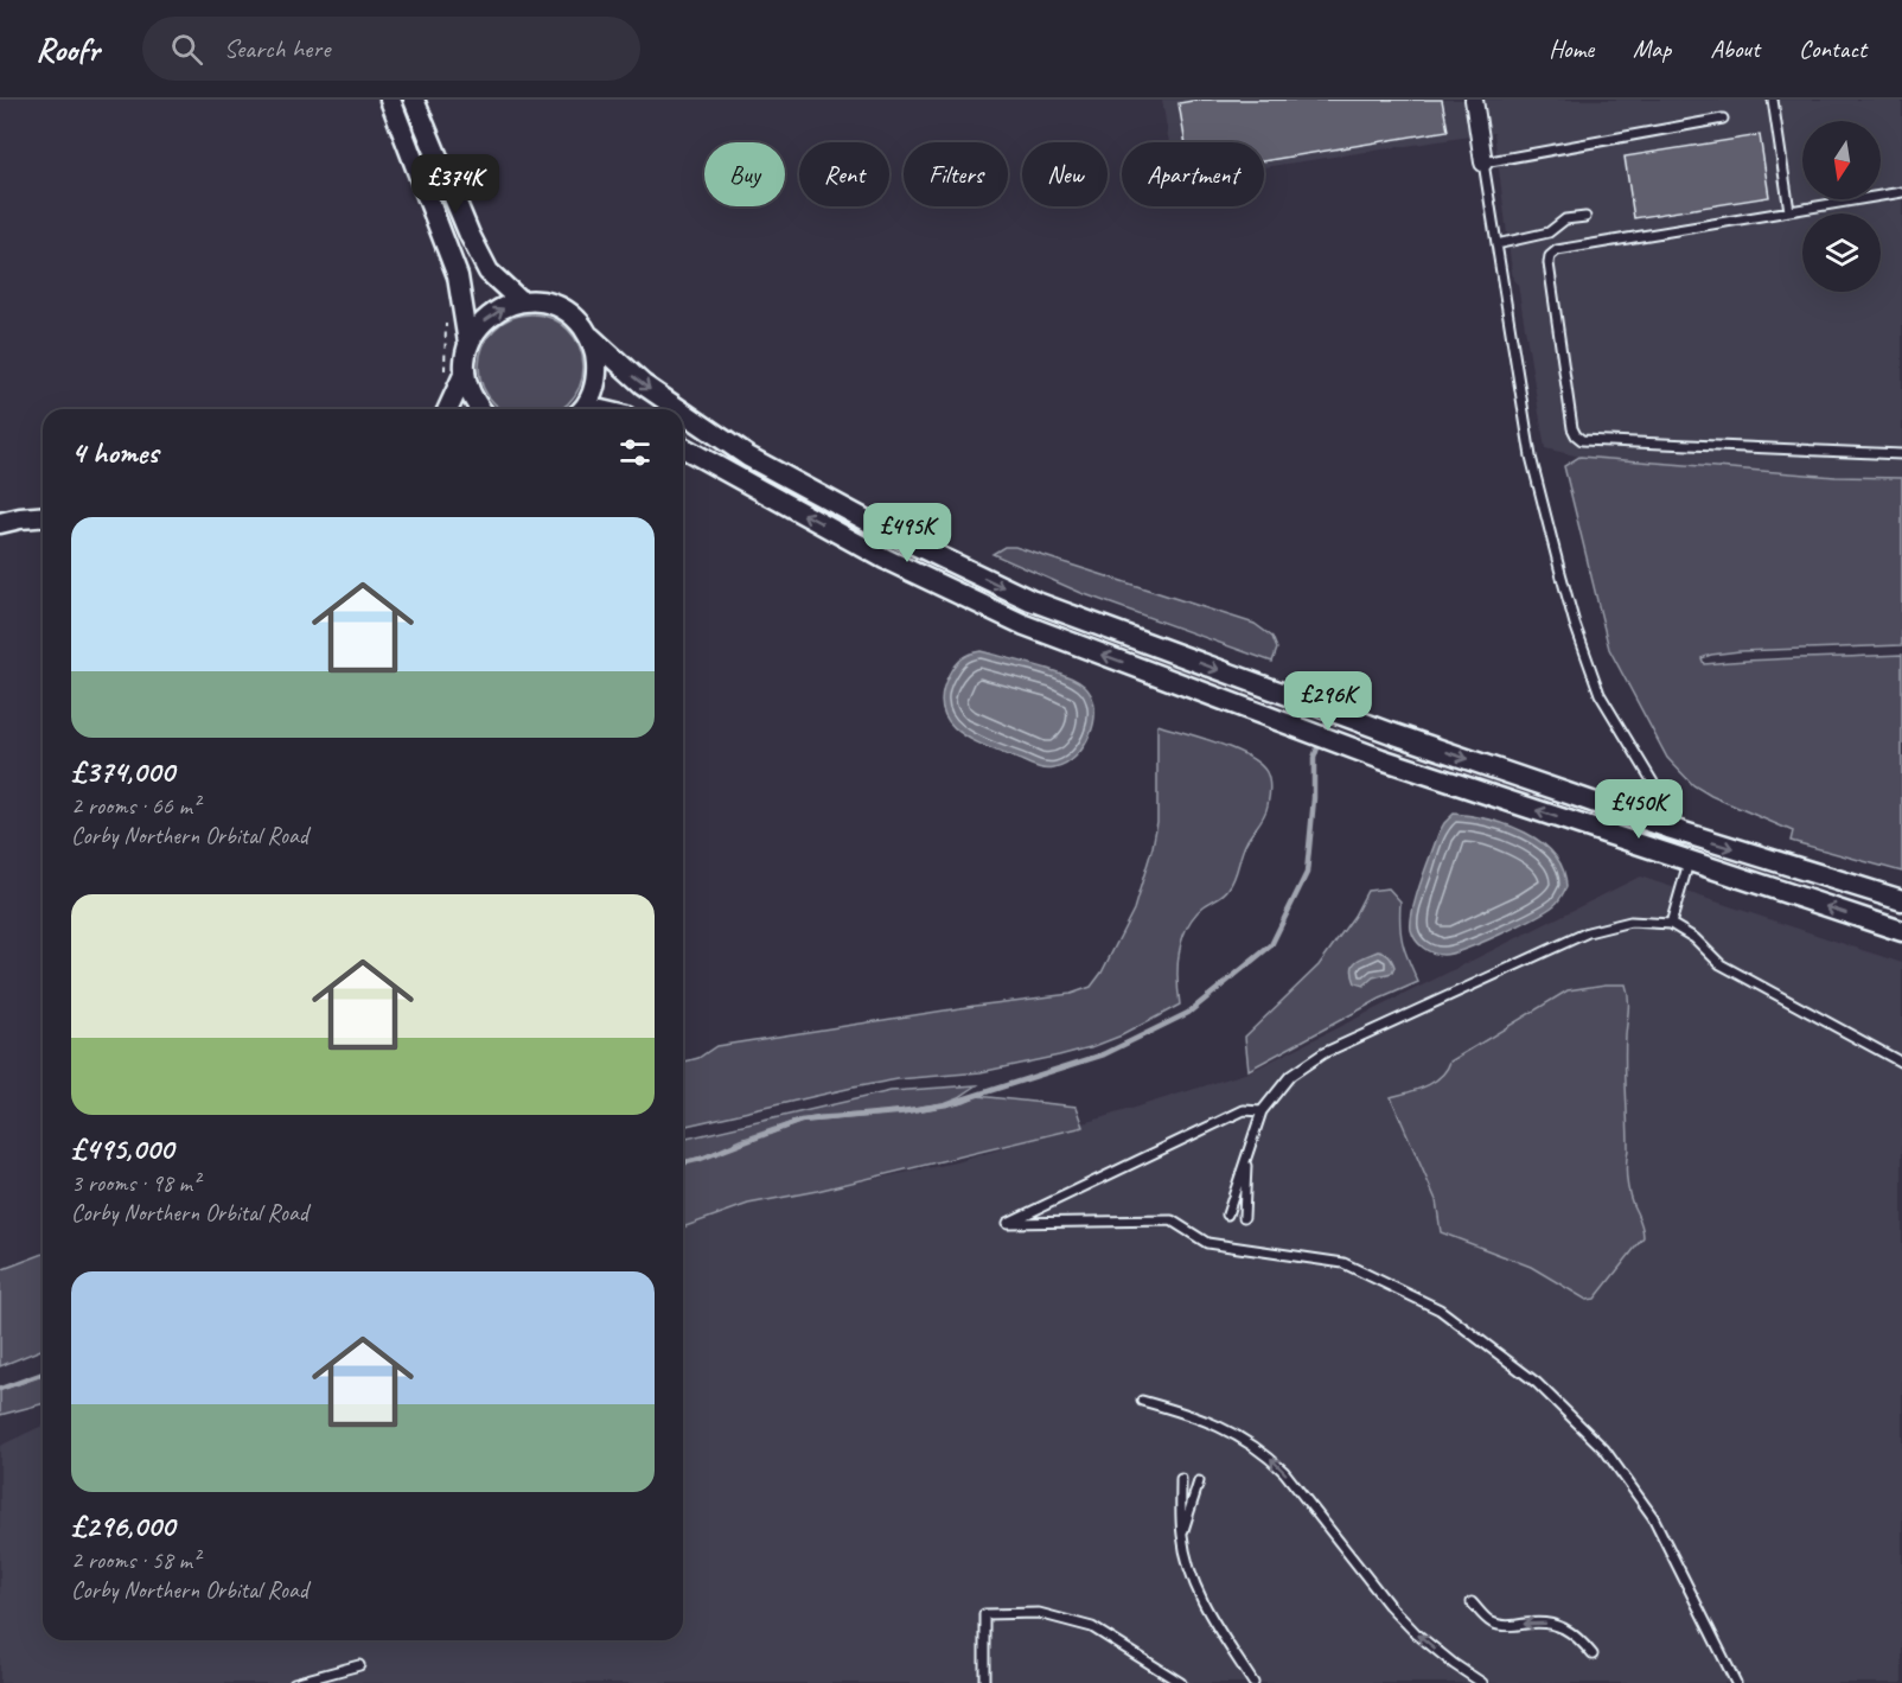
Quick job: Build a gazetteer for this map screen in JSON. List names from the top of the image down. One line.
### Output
{"north":"bottom","page":{"header":"Roofr","search":"Search here","nav":["Home","Map","About","Contact"],"chip":["Buy","Rent","Filters","New","Apartment"],"price":["£374K","£495K","£296K","£450K"],"heading":"4 homes","list":[{"name":"£374,000","note":"2 rooms · 66 m² · Corby Northern Orbital Road"},{"name":"£495,000","note":"3 rooms · 98 m² · Corby Northern Orbital Road"},{"name":"£296,000","note":"2 rooms · 58 m² · Corby Northern Orbital Road"}]}}
